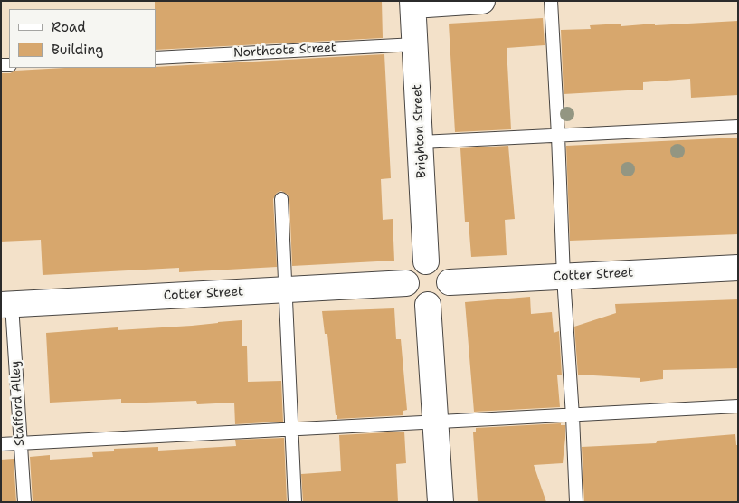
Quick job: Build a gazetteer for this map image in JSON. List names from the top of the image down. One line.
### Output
{"streets":{"street":["Brighton Street","Cotter Street"],"lane":["Northcote Street","Stafford Alley"]},"crossings":[["Northcote Street","Brighton Street"],["Brighton Street","Cotter Street"],["Cotter Street","Stafford Alley"]],"legend":["Road","Building"]}
